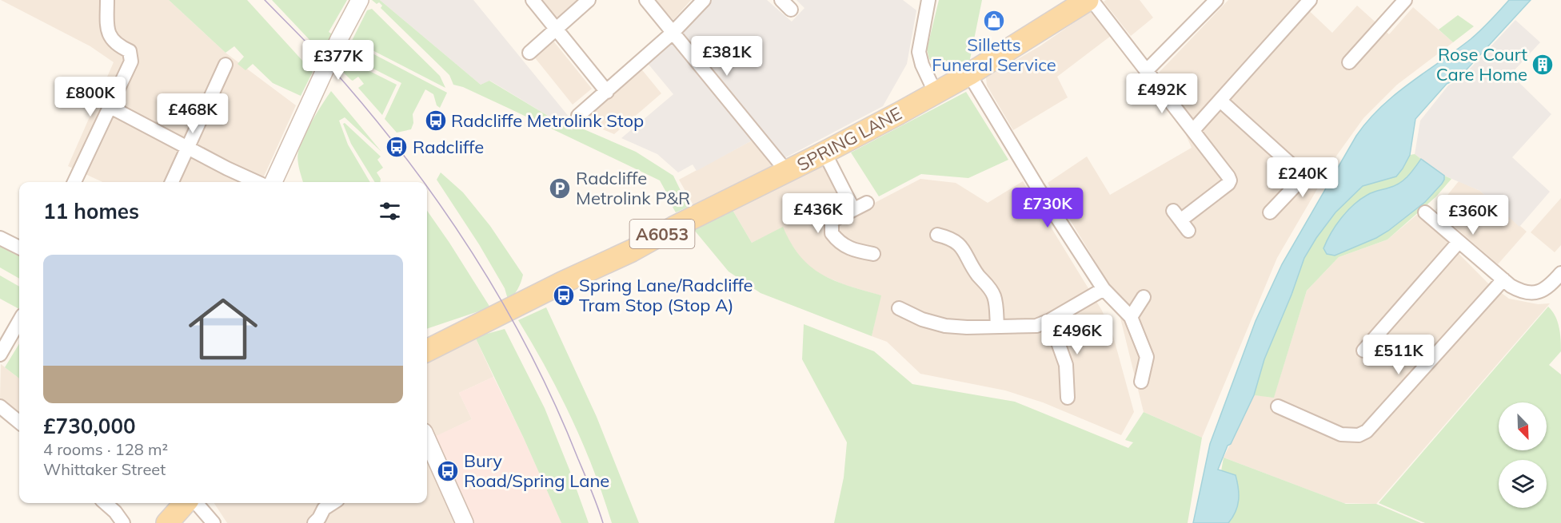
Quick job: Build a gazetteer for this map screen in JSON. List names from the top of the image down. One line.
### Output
{"streets":{"main road":["SPRING LANE","A6053"]},"places":{"shop":["Silletts Funeral Service"],"building":["Rose Court Care Home"],"bus stop":["Radcliffe Metrolink Stop","Radcliffe","Spring Lane/Radcliffe Tram Stop (Stop A)","Bury Road/Spring Lane"],"parking":["Radcliffe Metrolink P&R"]},"north":"bottom right","page":{"price":["£381K","£377K","£492K","£800K","£468K","£240K","£730K","£436K","£360K","£496K","£511K"],"heading":"11 homes","list":[{"name":"£730,000","note":"4 rooms · 128 m² · Whittaker Street"}]}}
